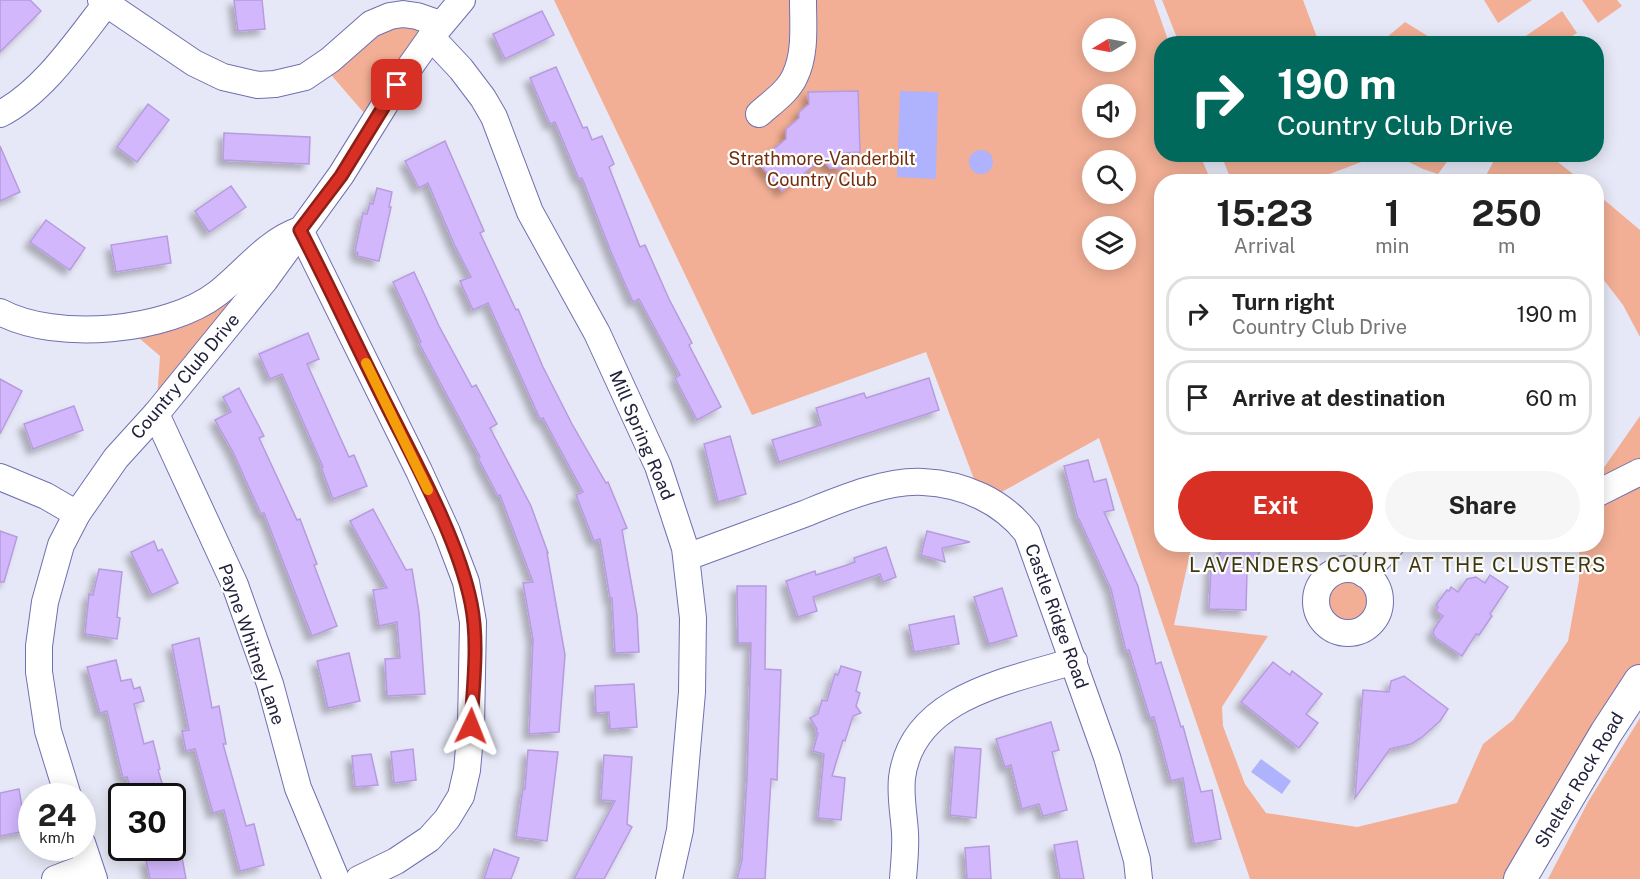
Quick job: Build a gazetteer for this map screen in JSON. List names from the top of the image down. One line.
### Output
{"streets":{"main road":["Shelter Rock Road"],"street":["Country Club Drive","Mill Spring Road","Castle Ridge Road","Payne Whitney Lane"]},"crossings":[["Country Club Drive","Mill Spring Road"],["Country Club Drive","Payne Whitney Lane"],["Mill Spring Road","Castle Ridge Road"]],"districts":["LAVENDERS COURT AT THE CLUSTERS"],"parks":["Strathmore-Vanderbilt Country Club"],"north":"left","page":{"turn":["190 m","Country Club Drive"],"eta":["15:23","Arrival","1","min","250","m"],"list":[{"name":"Turn right","note":"Country Club Drive","value":"190 m"},{"name":"Arrive at destination","value":"60 m"}],"buttons":["Exit","Share"],"speed":"24 km/h","limit":"30"}}
